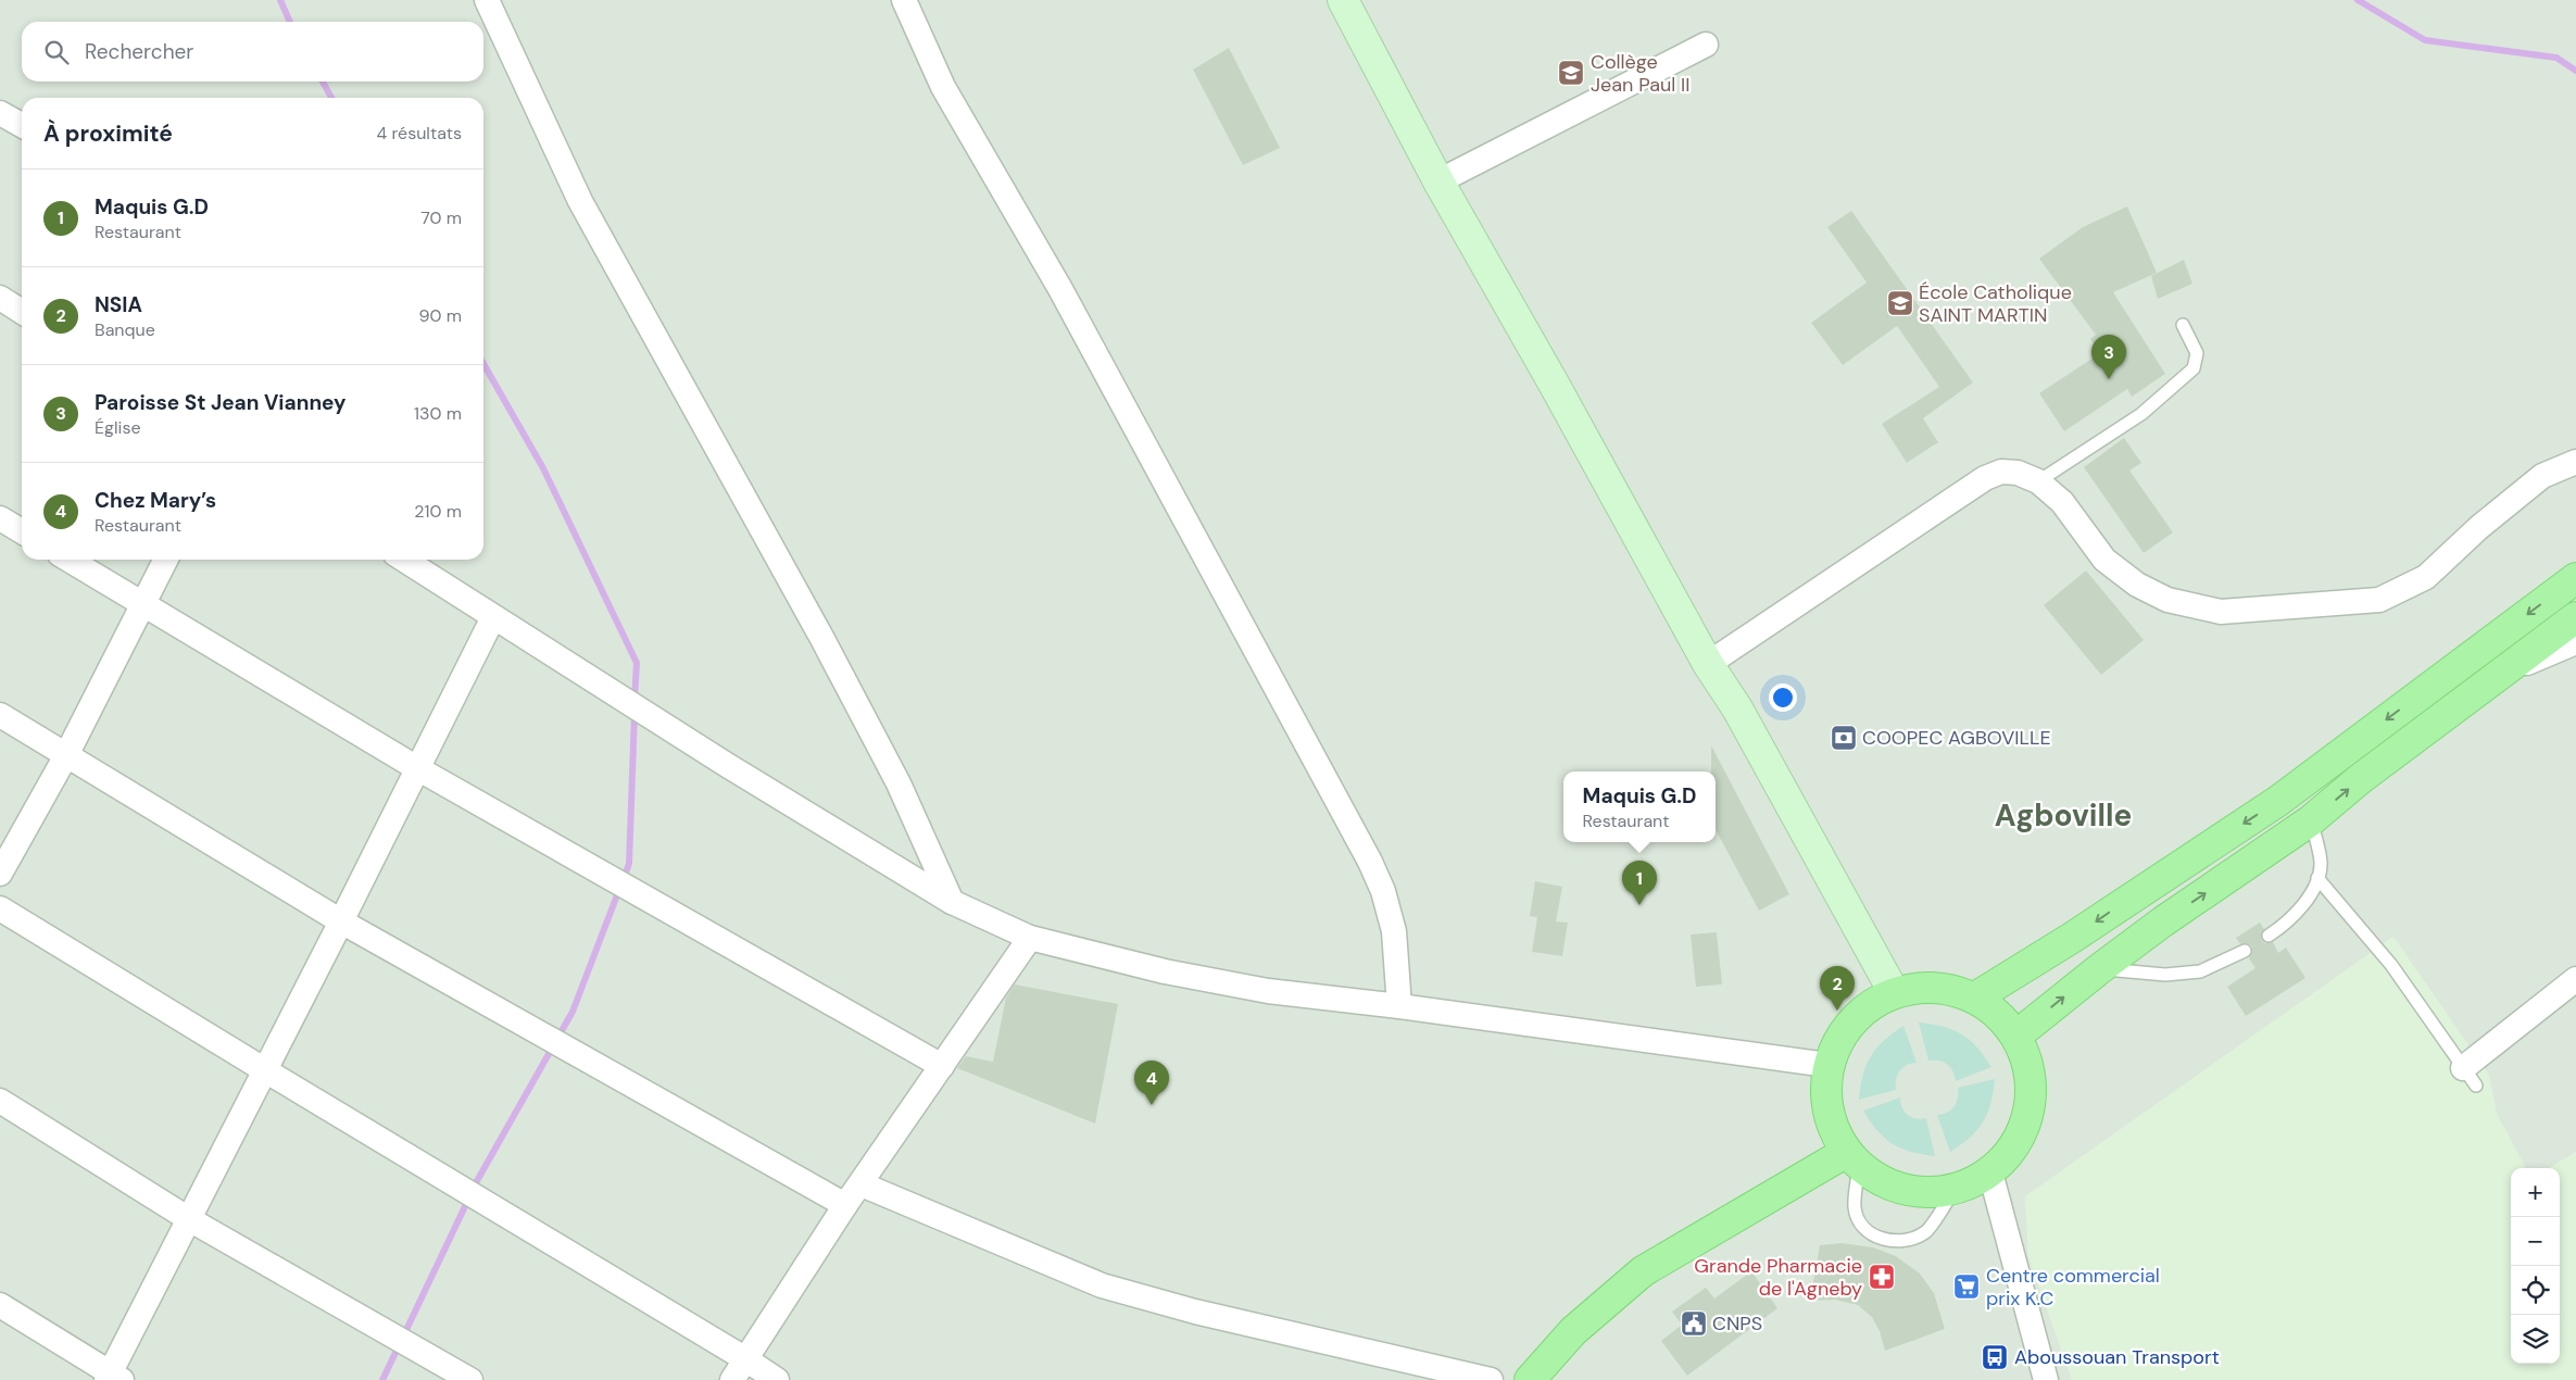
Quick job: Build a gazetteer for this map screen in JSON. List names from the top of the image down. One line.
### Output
{"districts":["Agboville"],"places":{"school or university":["Collège Jean Paul II","École Catholique SAINT MARTIN"],"bank":["COOPEC AGBOVILLE"],"pharmacy":["Grande Pharmacie de l'Agneby"],"supermarket":["Centre commercial prix K.C"],"public building":["CNPS"],"bus stop":["Aboussouan Transport"]},"page":{"search":"Rechercher","heading":["À proximité","4 résultats"],"list":[{"mark":"1","name":"Maquis G.D","note":"Restaurant","value":"70 m"},{"mark":"2","name":"NSIA","note":"Banque","value":"90 m"},{"mark":"3","name":"Paroisse St Jean Vianney","note":"Église","value":"130 m"},{"mark":"4","name":"Chez Mary’s","note":"Restaurant","value":"210 m"}],"pins":["3","1","2","4"],"popup":["Maquis G.D","Restaurant"],"map_buttons":["+","−"]}}
